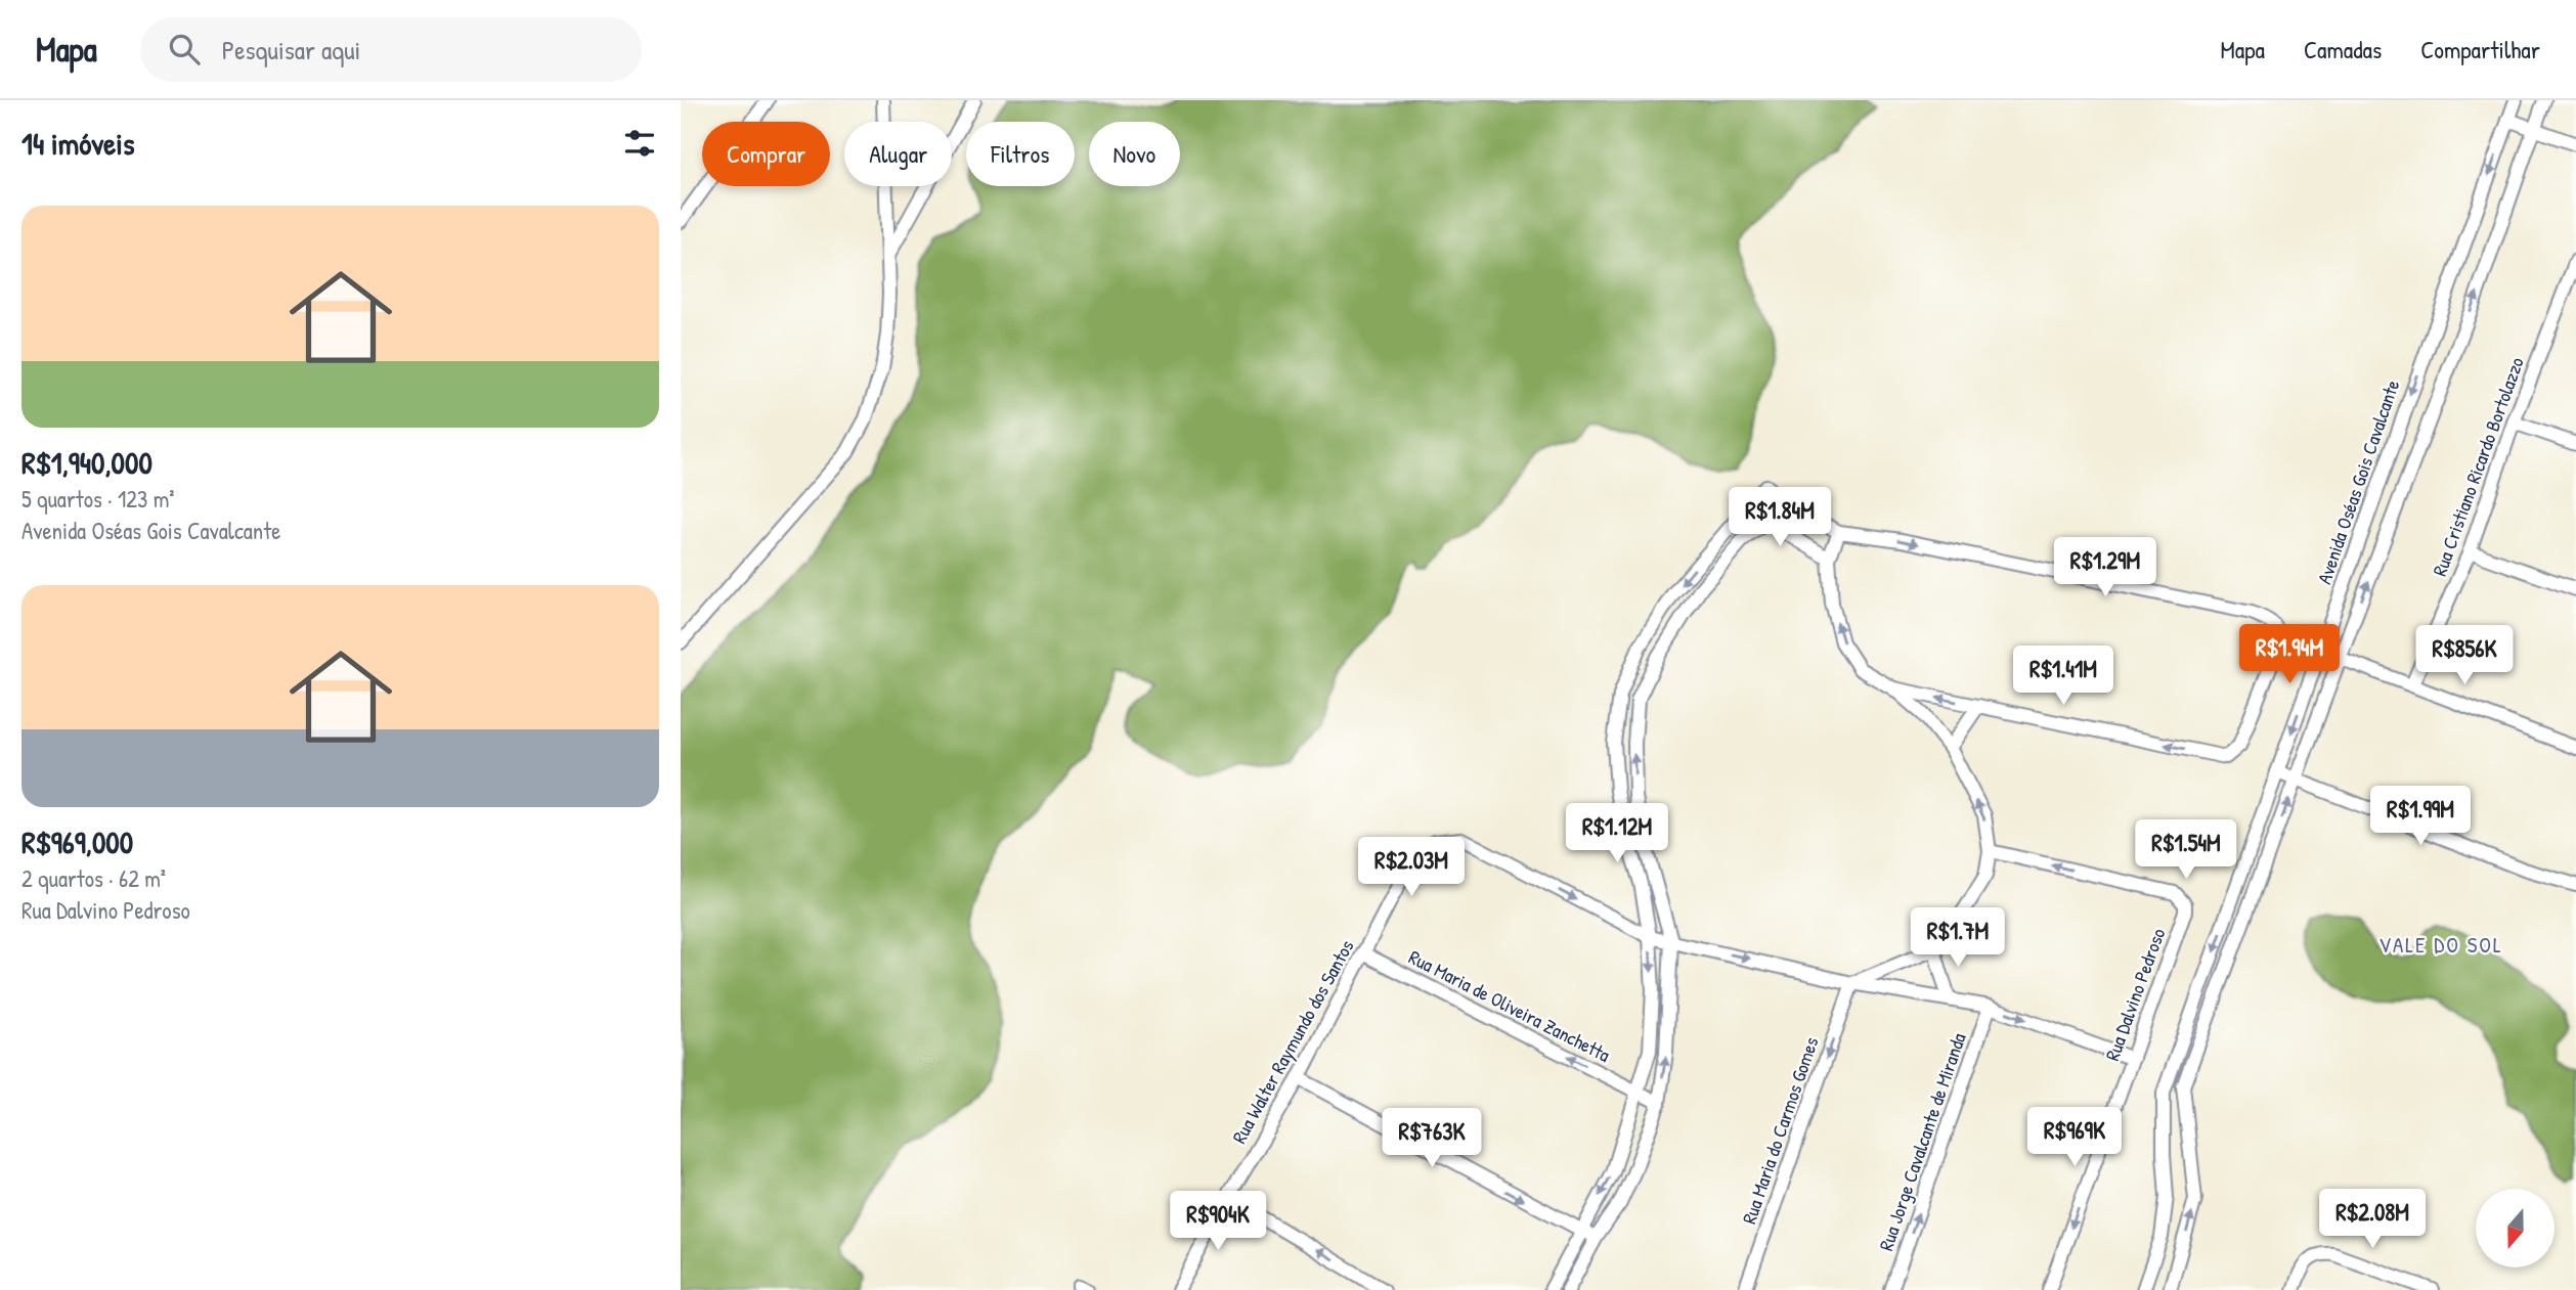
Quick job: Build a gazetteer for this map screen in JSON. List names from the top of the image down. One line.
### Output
{"streets":{"street":["Rua Cristiano Ricardo Bortolazzo","Avenida Oséas Gois Cavalcante","Rua Dalvino Pedroso","Rua Maria de Oliveira Zanchetta","Rua Walter Raymundo dos Santos","Rua Maria do Carmos Gomes","Rua Jorge Cavalcante de Miranda"]},"crossings":[["Rua Maria de Oliveira Zanchetta","Rua Walter Raymundo dos Santos"]],"one_way":["Rua Maria de Oliveira Zanchetta","Rua Maria do Carmos Gomes","Rua Jorge Cavalcante de Miranda"],"districts":["VALE DO SOL"],"north":"bottom","page":{"header":"Mapa","search":"Pesquisar aqui","nav":["Mapa","Camadas","Compartilhar"],"heading":"14 imóveis","chip":["Comprar","Alugar","Filtros","Novo"],"list":[{"name":"R$1,940,000","note":"5 quartos · 123 m² · Avenida Oséas Gois Cavalcante"},{"name":"R$969,000","note":"2 quartos · 62 m² · Rua Dalvino Pedroso"}],"price":["R$1.84M","R$1.29M","R$1.94M","R$856K","R$1.41M","R$1.99M","R$1.12M","R$1.54M","R$2.03M","R$1.7M","R$969K","R$763K","R$2.08M","R$904K"]}}
